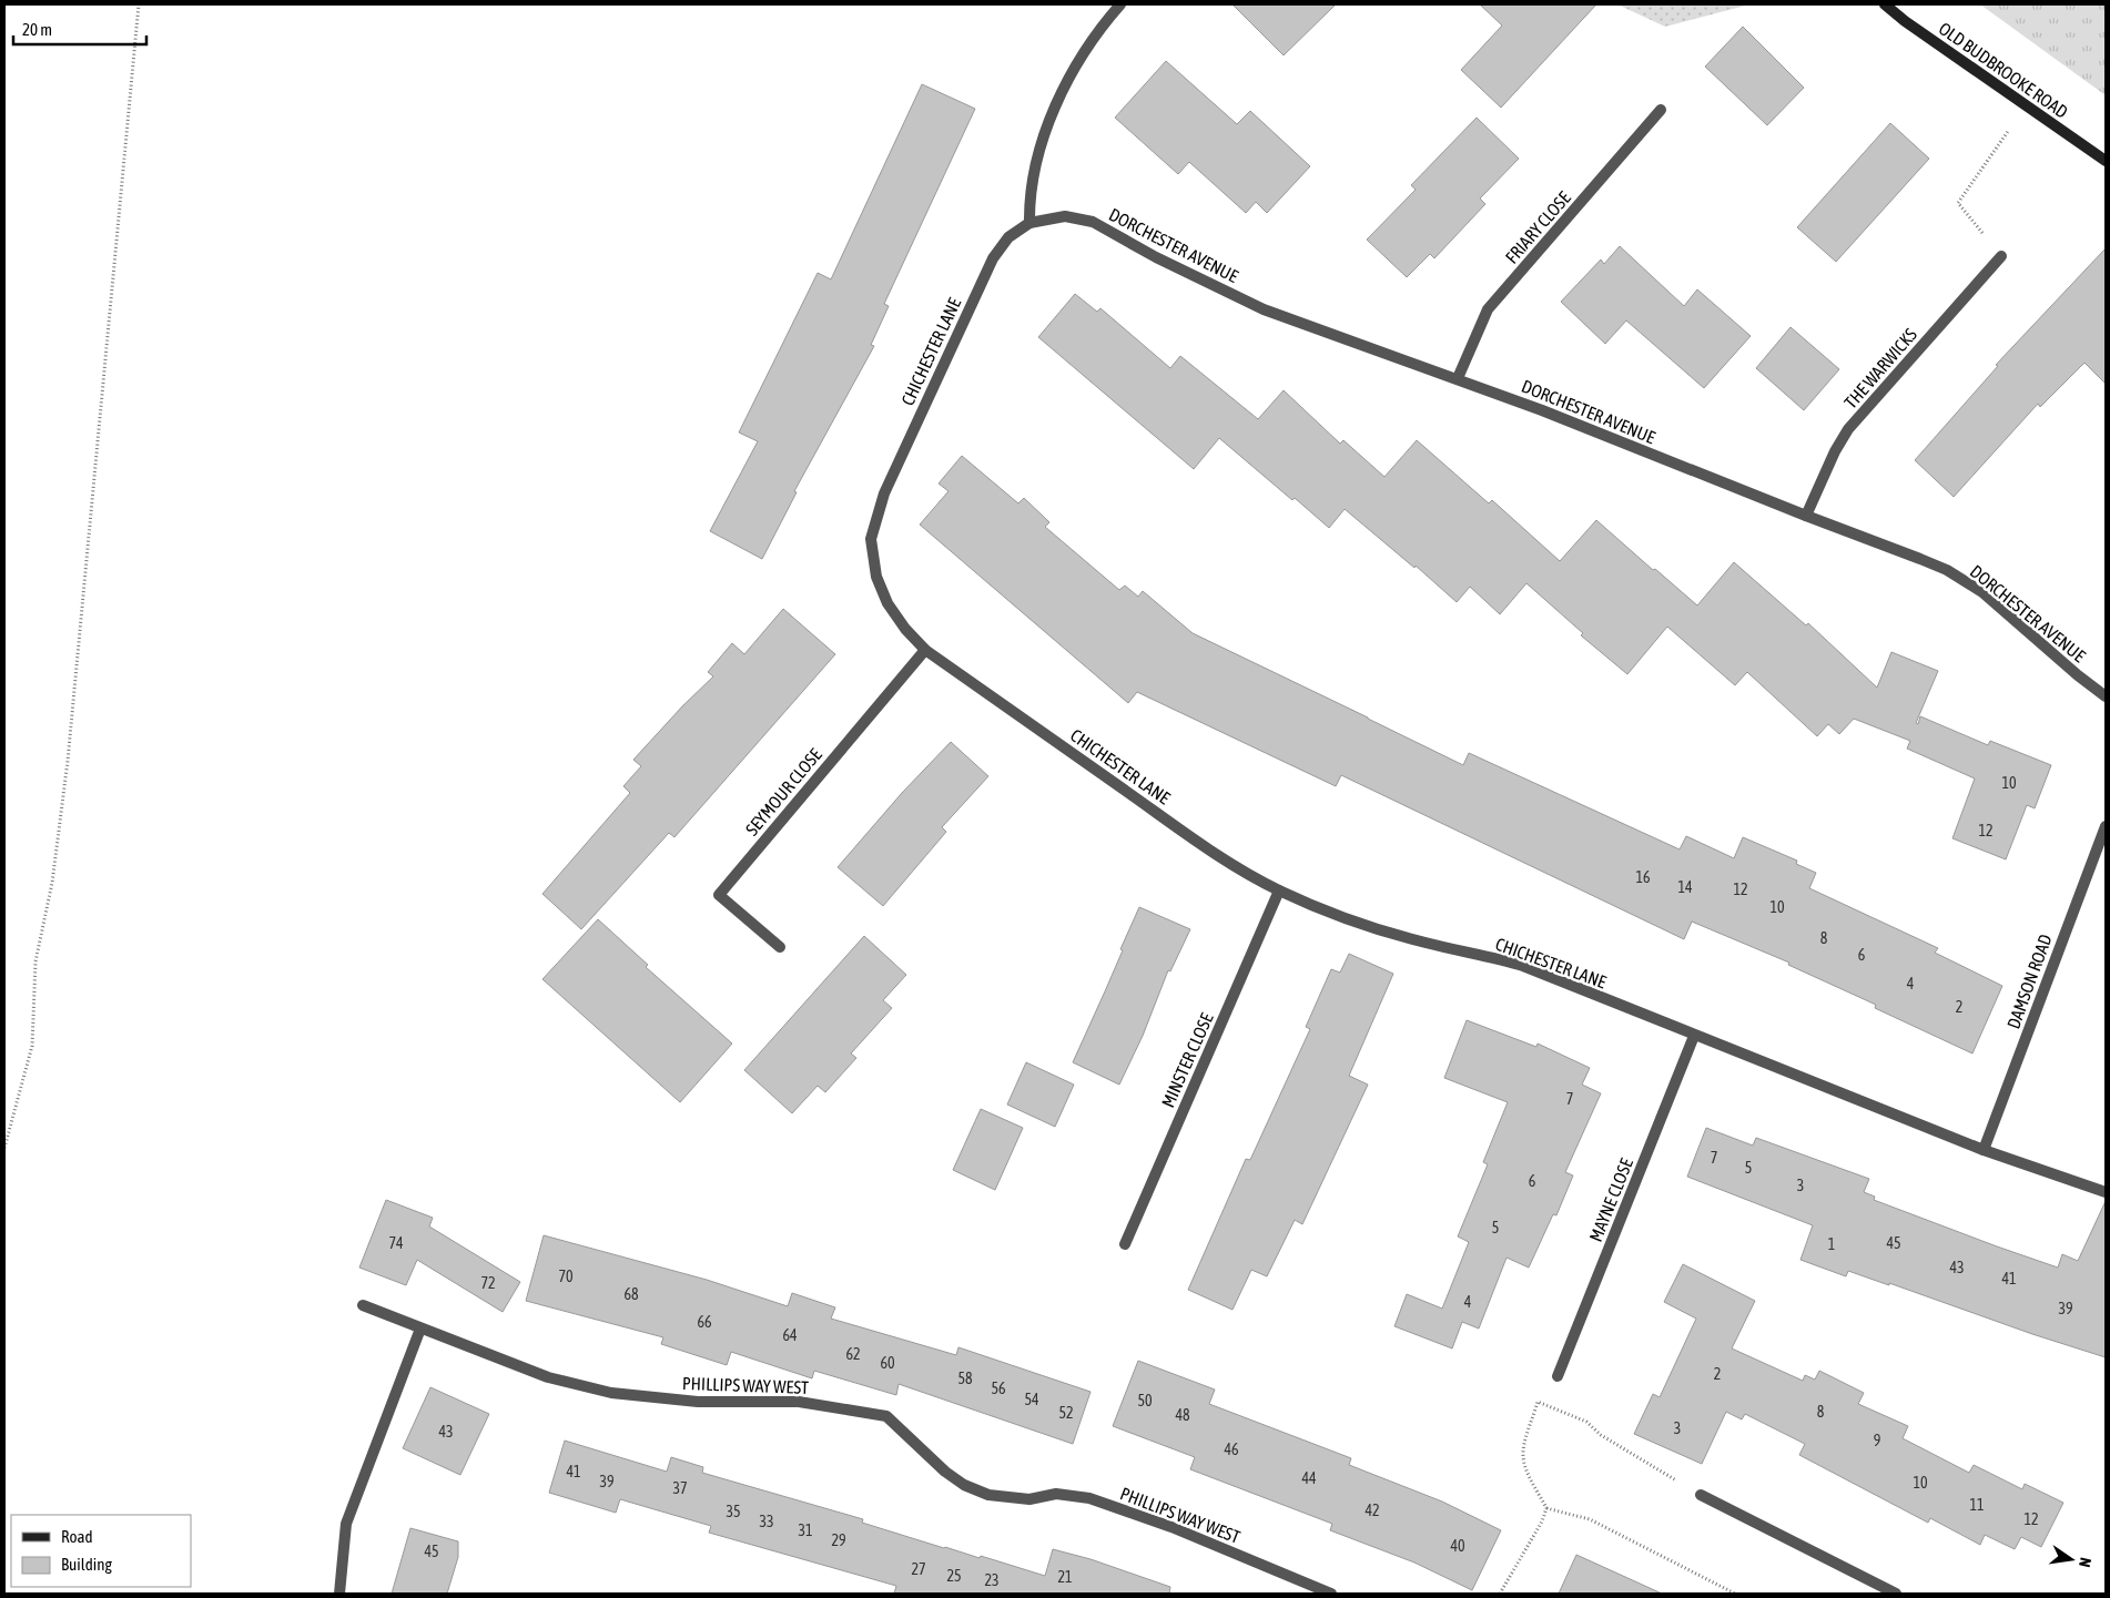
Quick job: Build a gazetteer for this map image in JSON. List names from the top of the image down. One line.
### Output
{"streets":{"street":["OLD BUDBROOKE ROAD","FRIARY CLOSE","DORCHESTER AVENUE","CHICHESTER LANE","THE WARWICKS","SEYMOUR CLOSE","DAMSON ROAD","MINSTER CLOSE","MAYNE CLOSE","PHILLIPS WAY WEST"]},"crossings":[["FRIARY CLOSE","DORCHESTER AVENUE"],["DORCHESTER AVENUE","CHICHESTER LANE"],["DORCHESTER AVENUE","THE WARWICKS"],["CHICHESTER LANE","SEYMOUR CLOSE"],["CHICHESTER LANE","DAMSON ROAD"],["CHICHESTER LANE","MINSTER CLOSE"],["CHICHESTER LANE","MAYNE CLOSE"]],"house_numbers":["10","12","16","14","12","10","8","6","4","2","7","7","5","6","3","5","74","45","1","43","70","41","72","68","4","39","66","64","62","60","2","58","56","54","50","8","52","48","3","43","9","46","41","44","39","10","37","11","42","35","12","33","31","29","40","45","27","25","21","23"],"legend":["Road","Building"],"scale_bar":"20 m","north":"right"}
